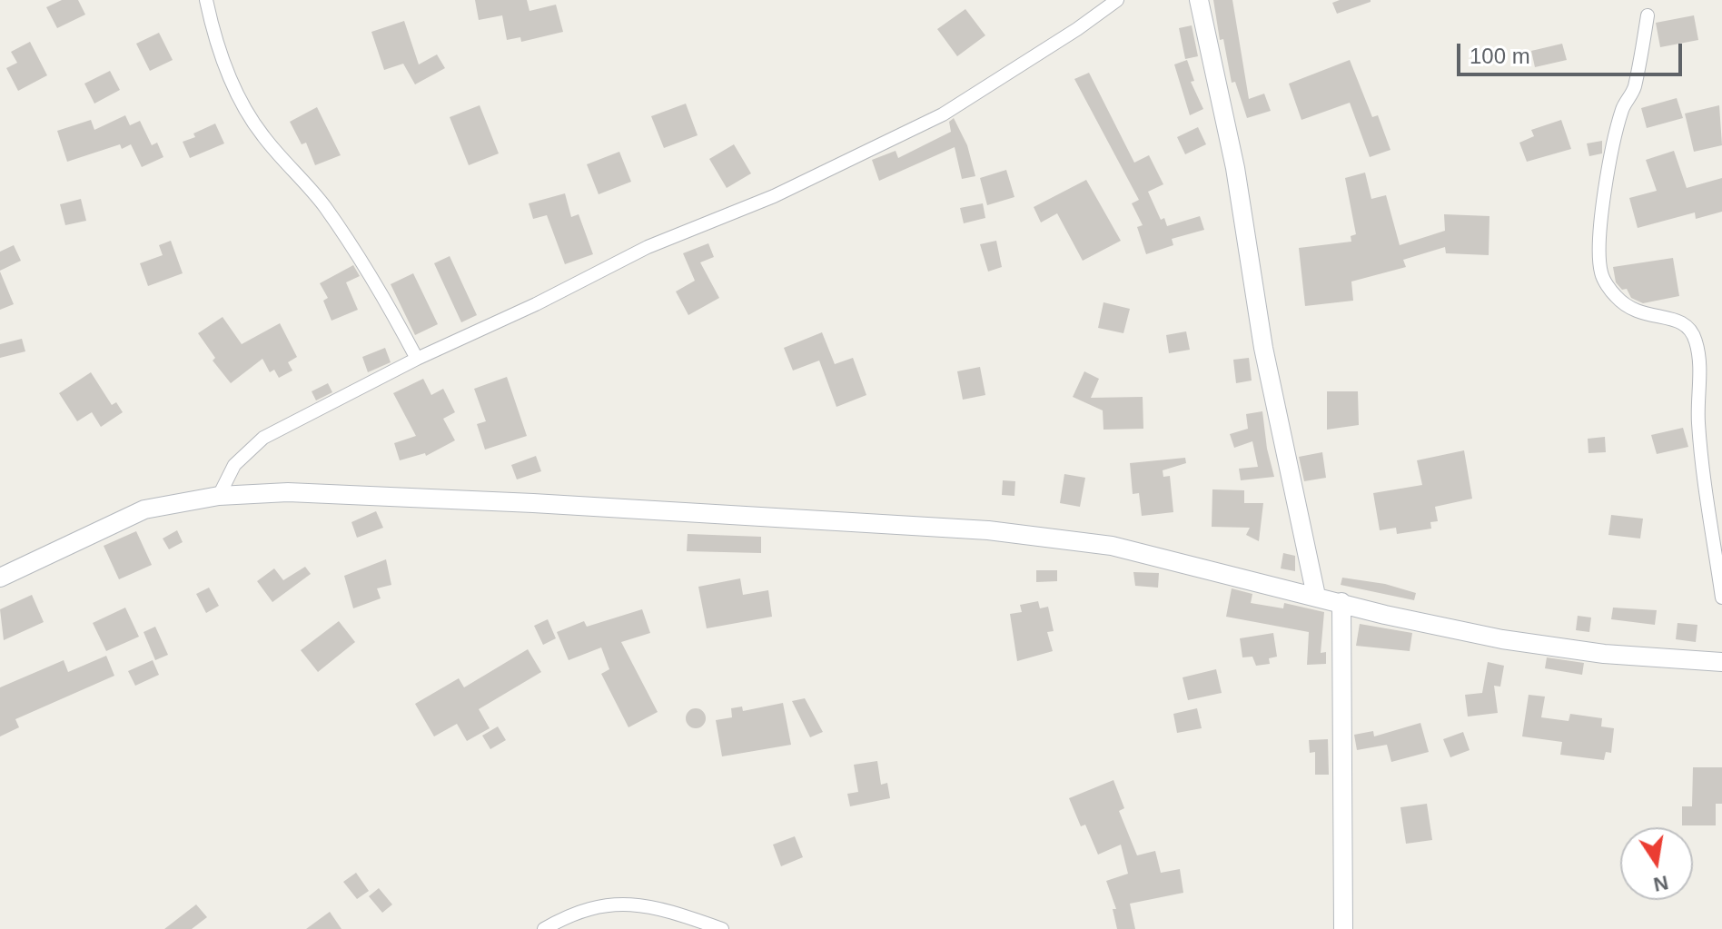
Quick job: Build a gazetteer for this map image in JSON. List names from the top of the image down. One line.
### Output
{"scale_bar":"100 m","north":"bottom"}
